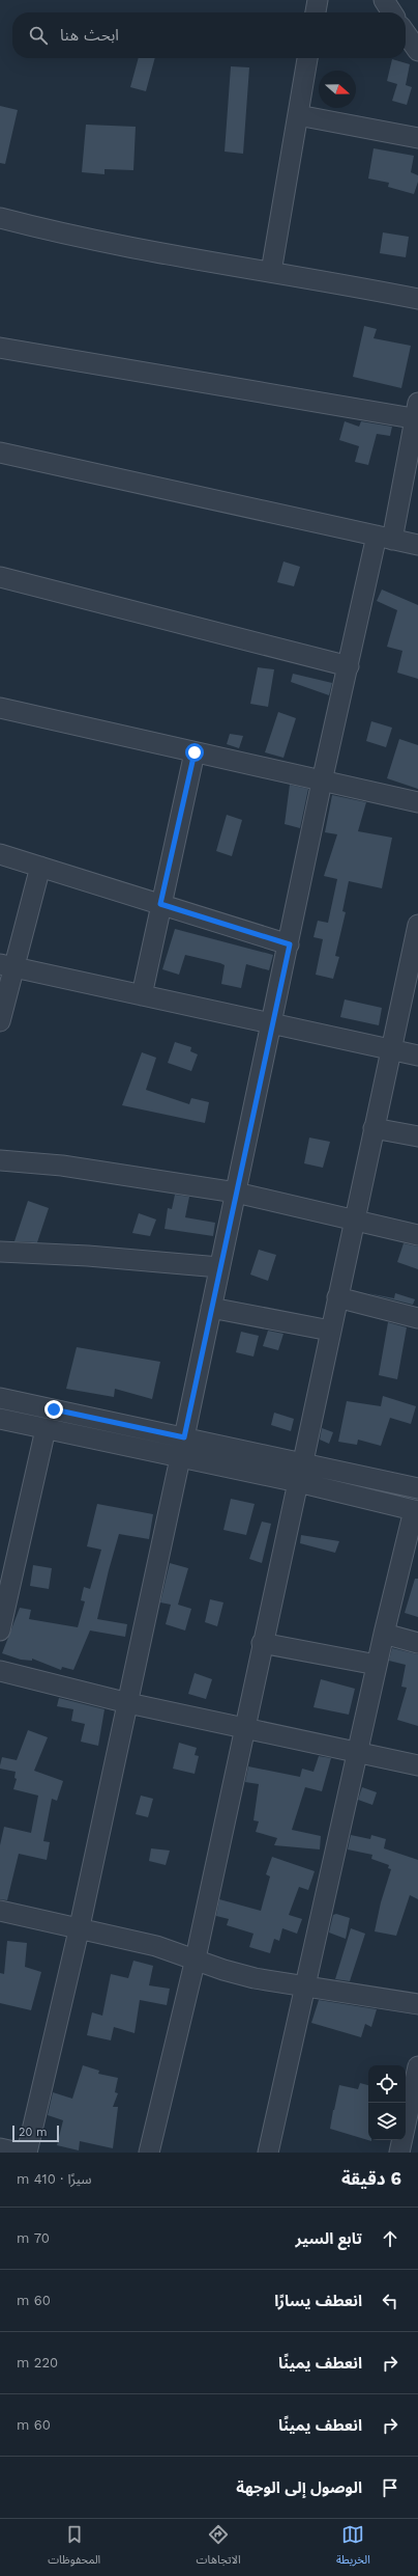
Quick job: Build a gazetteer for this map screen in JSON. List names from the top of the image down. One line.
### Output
{"scale_bar":"20 m","north":"right","page":{"search":"ابحث هنا","scale":"20 m","heading":["6 دقيقة","سيرًا · 410 m"],"list":[["تابع السير","70 m"],["انعطف يسارًا","60 m"],["انعطف يمينًا","220 m"],["انعطف يمينًا","60 m"],"الوصول إلى الوجهة"],"nav":["الخريطة","الاتجاهات","المحفوظات"]}}
